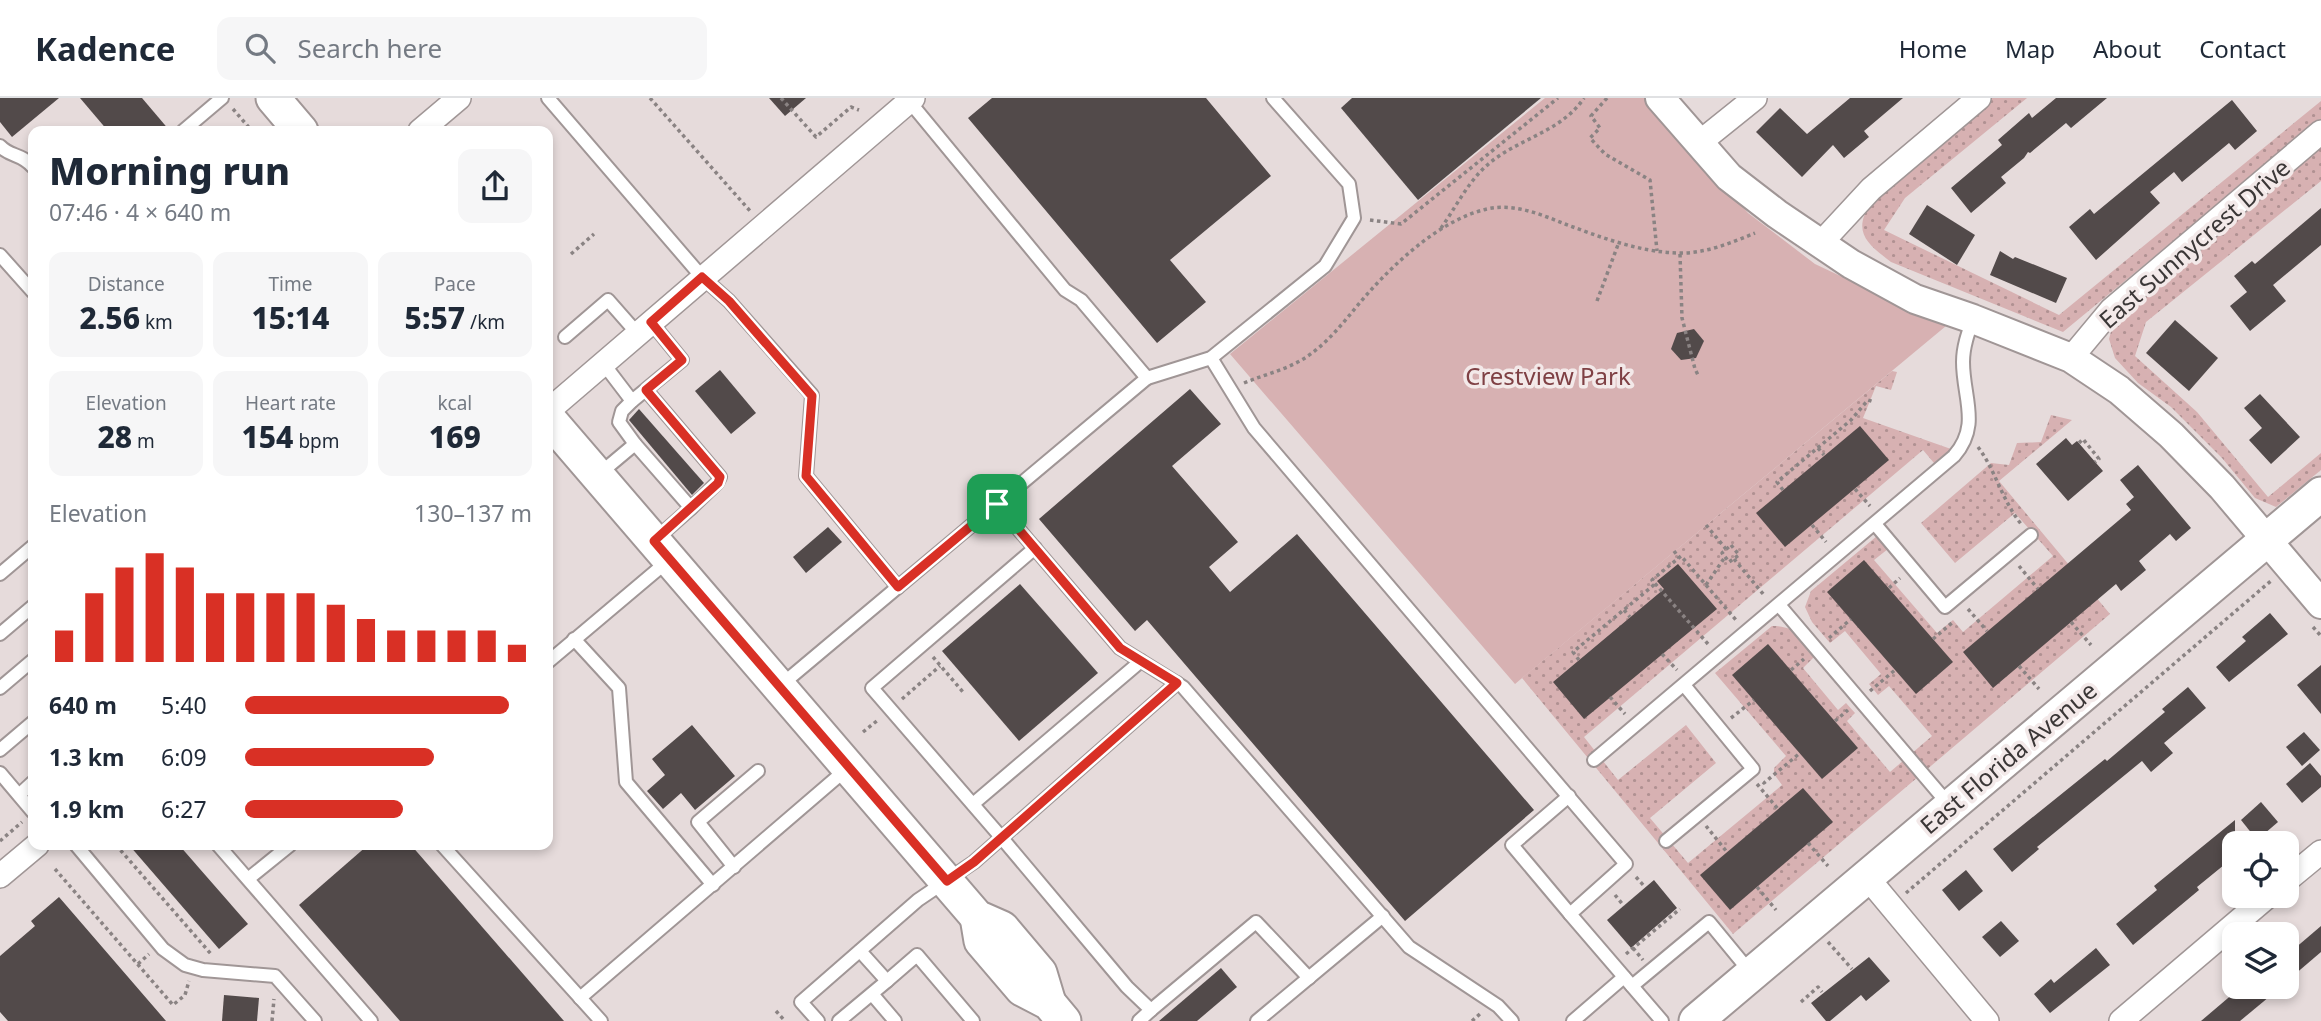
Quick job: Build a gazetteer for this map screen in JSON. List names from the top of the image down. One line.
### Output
{"streets":{"main road":["East Florida Avenue"],"street":["East Sunnycrest Drive"]},"parks":["Crestview Park"],"page":{"header":"Kadence","search":"Search here","nav":["Home","Map","About","Contact"],"heading":["Morning run","07:46 · 4 × 640 m"],"stats":[["Distance","2.56 km"],["Time","15:14"],["Pace","5:57 /km"],["Elevation","28 m"],["Heart rate","154 bpm"],["kcal","169"]],"chart":["Elevation","130–137 m"],"list":[{"name":"640 m","note":"5:40"},{"name":"1.3 km","note":"6:09"},{"name":"1.9 km","note":"6:27"}]}}
